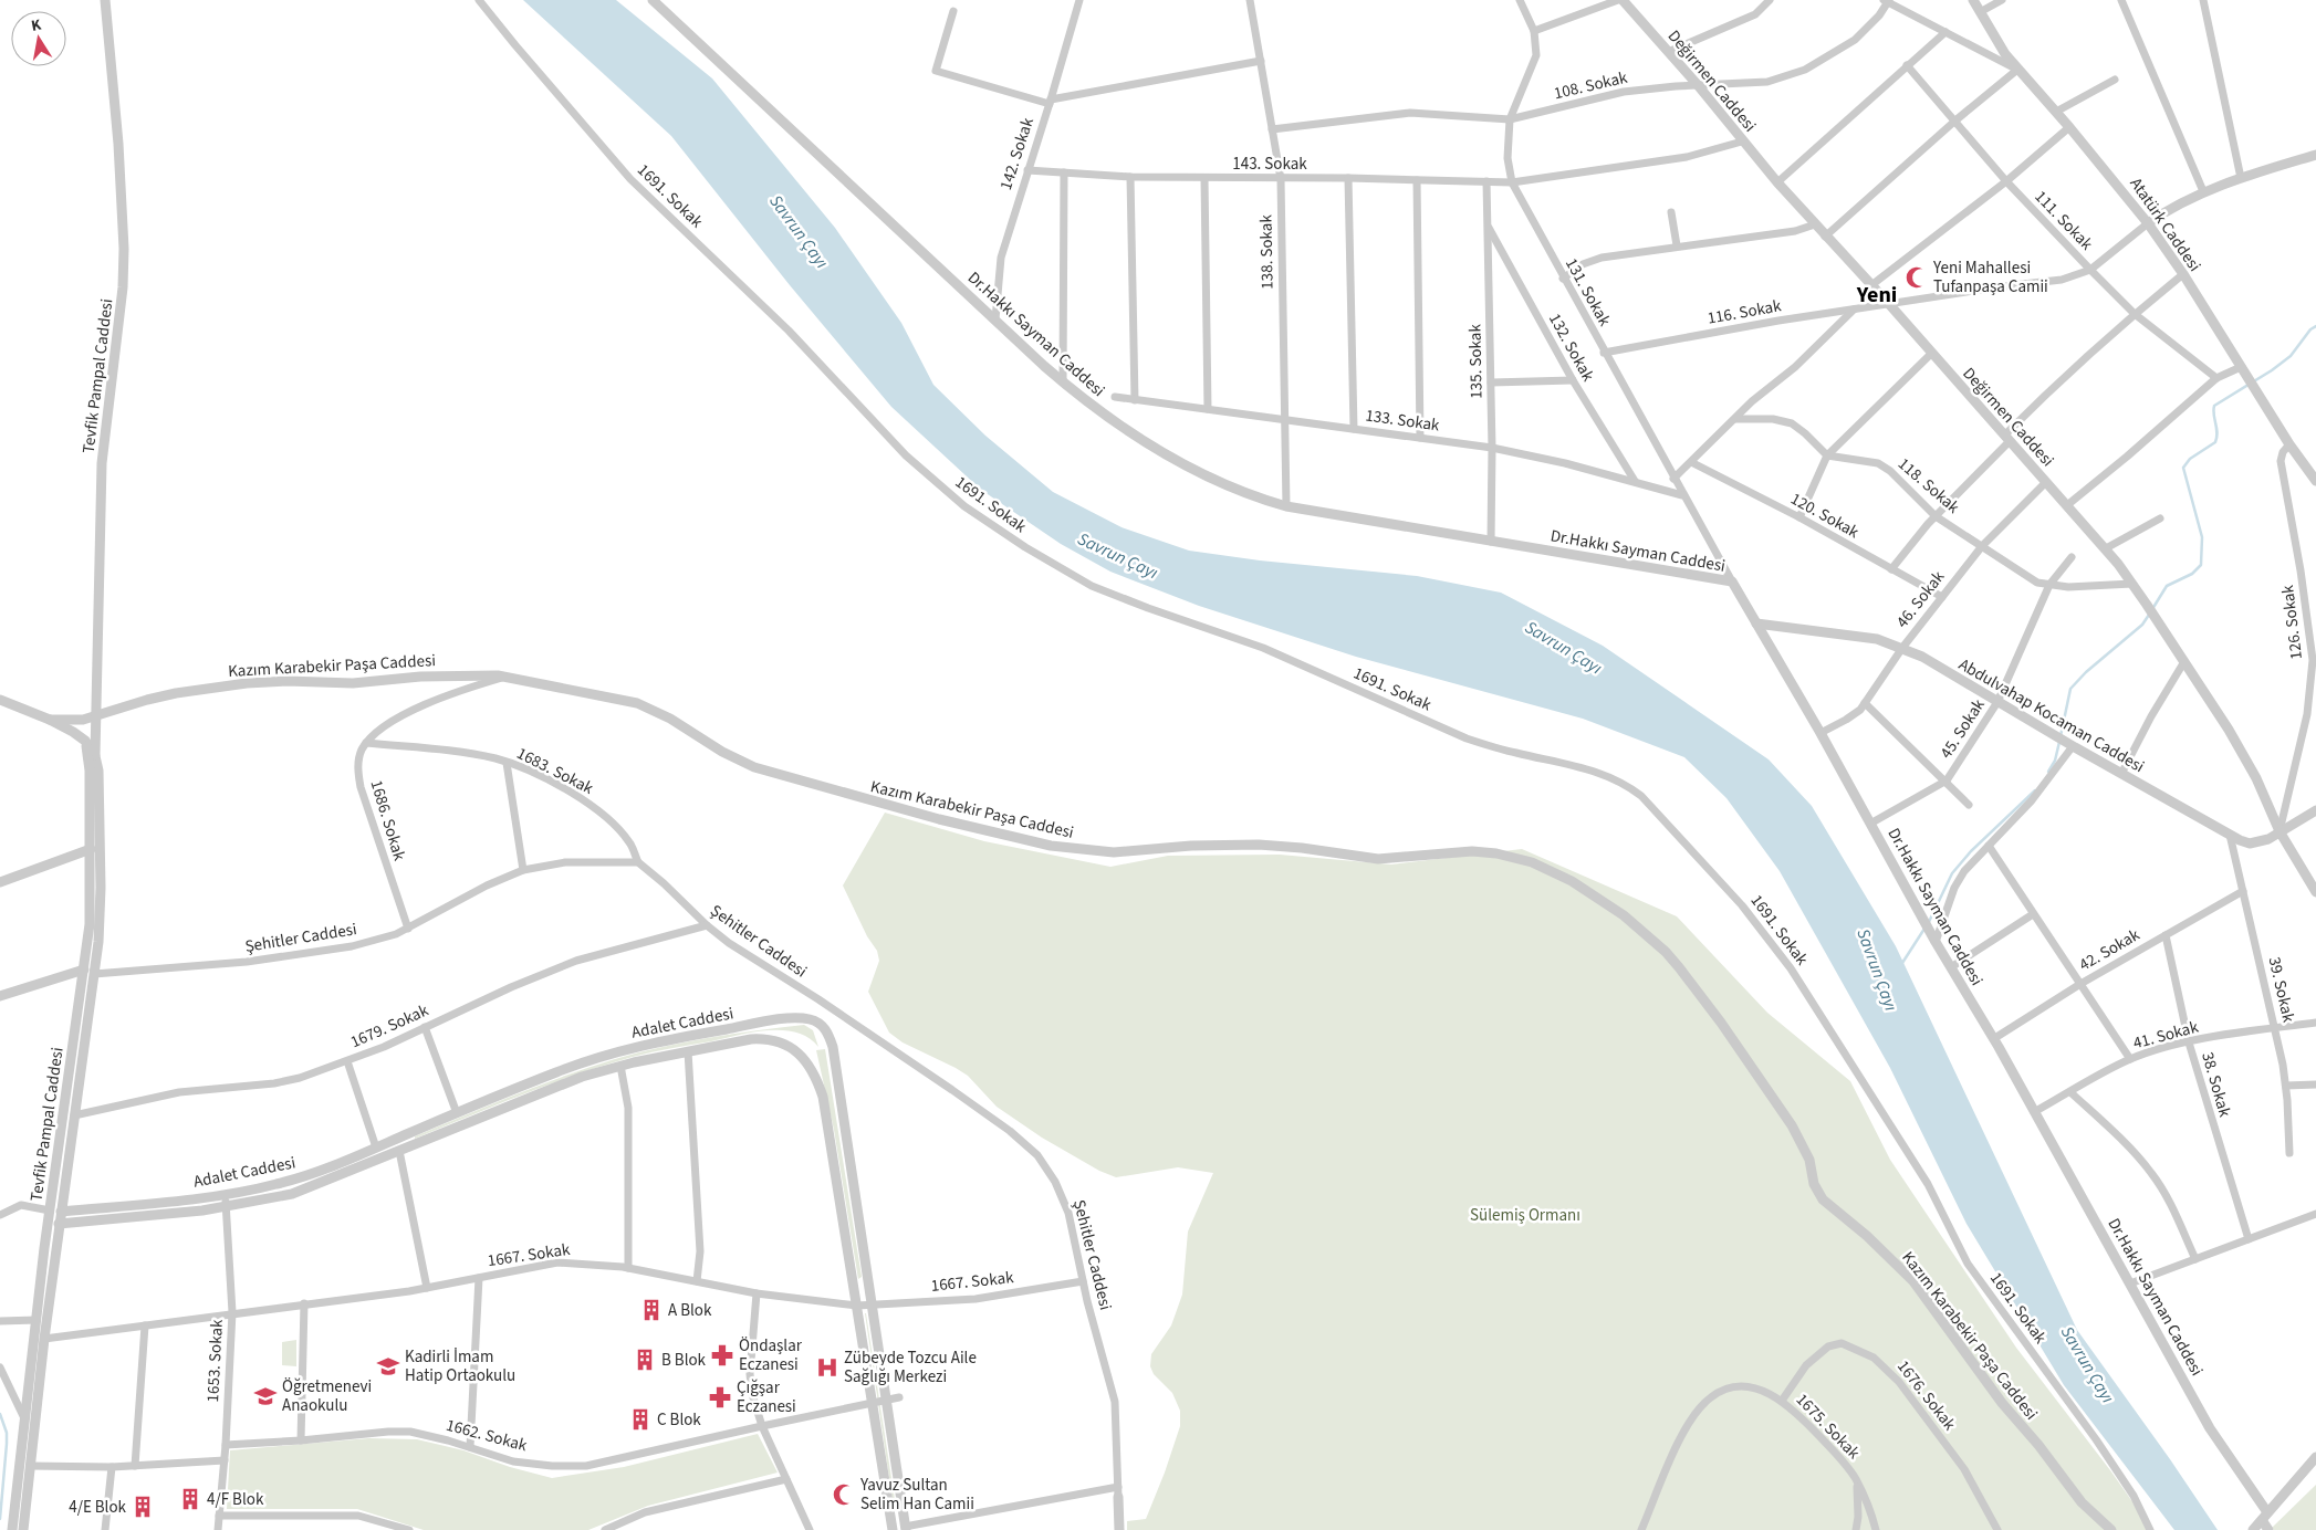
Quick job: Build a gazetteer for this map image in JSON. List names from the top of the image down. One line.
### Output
{"streets":{"street":["Değirmen Caddesi","108. Sokak","142. Sokak","143. Sokak","1691. Sokak","111. Sokak","Atatürk Caddesi","138. Sokak","131. Sokak","116. Sokak","Dr.Hakkı Sayman Caddesi","132. Sokak","135. Sokak","Tevfik Pampal Caddesi","133. Sokak","118. Sokak","120. Sokak","46. Sokak","126. Sokak","Kazım Karabekir Paşa Caddesi","Abdulvahap Kocaman Caddesi","45. Sokak","1683. Sokak","1686. Sokak","Şehitler Caddesi","42. Sokak","39. Sokak","Adalet Caddesi","1679. Sokak","41. Sokak","38. Sokak","1667. Sokak","1653. Sokak","1676. Sokak","1675. Sokak","1662. Sokak"]},"crossings":[["Değirmen Caddesi","108. Sokak"],["Değirmen Caddesi","143. Sokak"],["Değirmen Caddesi","116. Sokak"],["Değirmen Caddesi","118. Sokak"],["Değirmen Caddesi","46. Sokak"],["Değirmen Caddesi","126. Sokak"],["Değirmen Caddesi","Abdulvahap Kocaman Caddesi"],["108. Sokak","138. Sokak"],["108. Sokak","131. Sokak"],["142. Sokak","143. Sokak"],["142. Sokak","Dr.Hakkı Sayman Caddesi"],["143. Sokak","138. Sokak"],["143. Sokak","131. Sokak"],["143. Sokak","135. Sokak"],["111. Sokak","116. Sokak"],["Atatürk Caddesi","116. Sokak"],["Atatürk Caddesi","126. Sokak"],["138. Sokak","Dr.Hakkı Sayman Caddesi"],["138. Sokak","133. Sokak"],["131. Sokak","116. Sokak"],["131. Sokak","Dr.Hakkı Sayman Caddesi"],["131. Sokak","133. Sokak"],["Dr.Hakkı Sayman Caddesi","135. Sokak"],["Dr.Hakkı Sayman Caddesi","46. Sokak"],["Dr.Hakkı Sayman Caddesi","Abdulvahap Kocaman Caddesi"],["Dr.Hakkı Sayman Caddesi","45. Sokak"],["Dr.Hakkı Sayman Caddesi","42. Sokak"],["Dr.Hakkı Sayman Caddesi","41. Sokak"],["132. Sokak","135. Sokak"],["132. Sokak","133. Sokak"],["135. Sokak","133. Sokak"],["Tevfik Pampal Caddesi","Kazım Karabekir Paşa Caddesi"],["Tevfik Pampal Caddesi","Şehitler Caddesi"],["Tevfik Pampal Caddesi","Adalet Caddesi"],["Tevfik Pampal Caddesi","1679. Sokak"],["Tevfik Pampal Caddesi","1667. Sokak"],["118. Sokak","46. Sokak"],["118. Sokak","45. Sokak"],["120. Sokak","46. Sokak"],["46. Sokak","Abdulvahap Kocaman Caddesi"],["126. Sokak","Abdulvahap Kocaman Caddesi"],["Abdulvahap Kocaman Caddesi","45. Sokak"],["Abdulvahap Kocaman Caddesi","39. Sokak"],["1683. Sokak","1686. Sokak"],["1683. Sokak","Şehitler Caddesi"],["1686. Sokak","Şehitler Caddesi"],["Şehitler Caddesi","1679. Sokak"],["Şehitler Caddesi","1667. Sokak"],["42. Sokak","39. Sokak"],["42. Sokak","38. Sokak"],["39. Sokak","41. Sokak"],["Adalet Caddesi","1667. Sokak"],["Adalet Caddesi","1653. Sokak"],["Adalet Caddesi","1662. Sokak"],["41. Sokak","38. Sokak"],["1667. Sokak","1653. Sokak"],["1653. Sokak","1662. Sokak"],["1676. Sokak","1675. Sokak"]],"districts":["Yeni"],"water":["Savrun Çayı"],"parks":["Sülemiş Ormanı"],"places":{"mosque":["Yeni Mahallesi Tufanpaşa Camii","Yavuz Sultan Selim Han Camii"],"building":["A Blok","B Blok","C Blok","4/F Blok","4/E Blok"],"pharmacy":["Öndaşlar Eczanesi","Çığşar Eczanesi"],"school or university":["Kadirli İmam Hatip Ortaokulu","Öğretmenevi Anaokulu"],"hospital":["Zübeyde Tozcu Aile Sağlığı Merkezi"]},"north":"top"}
